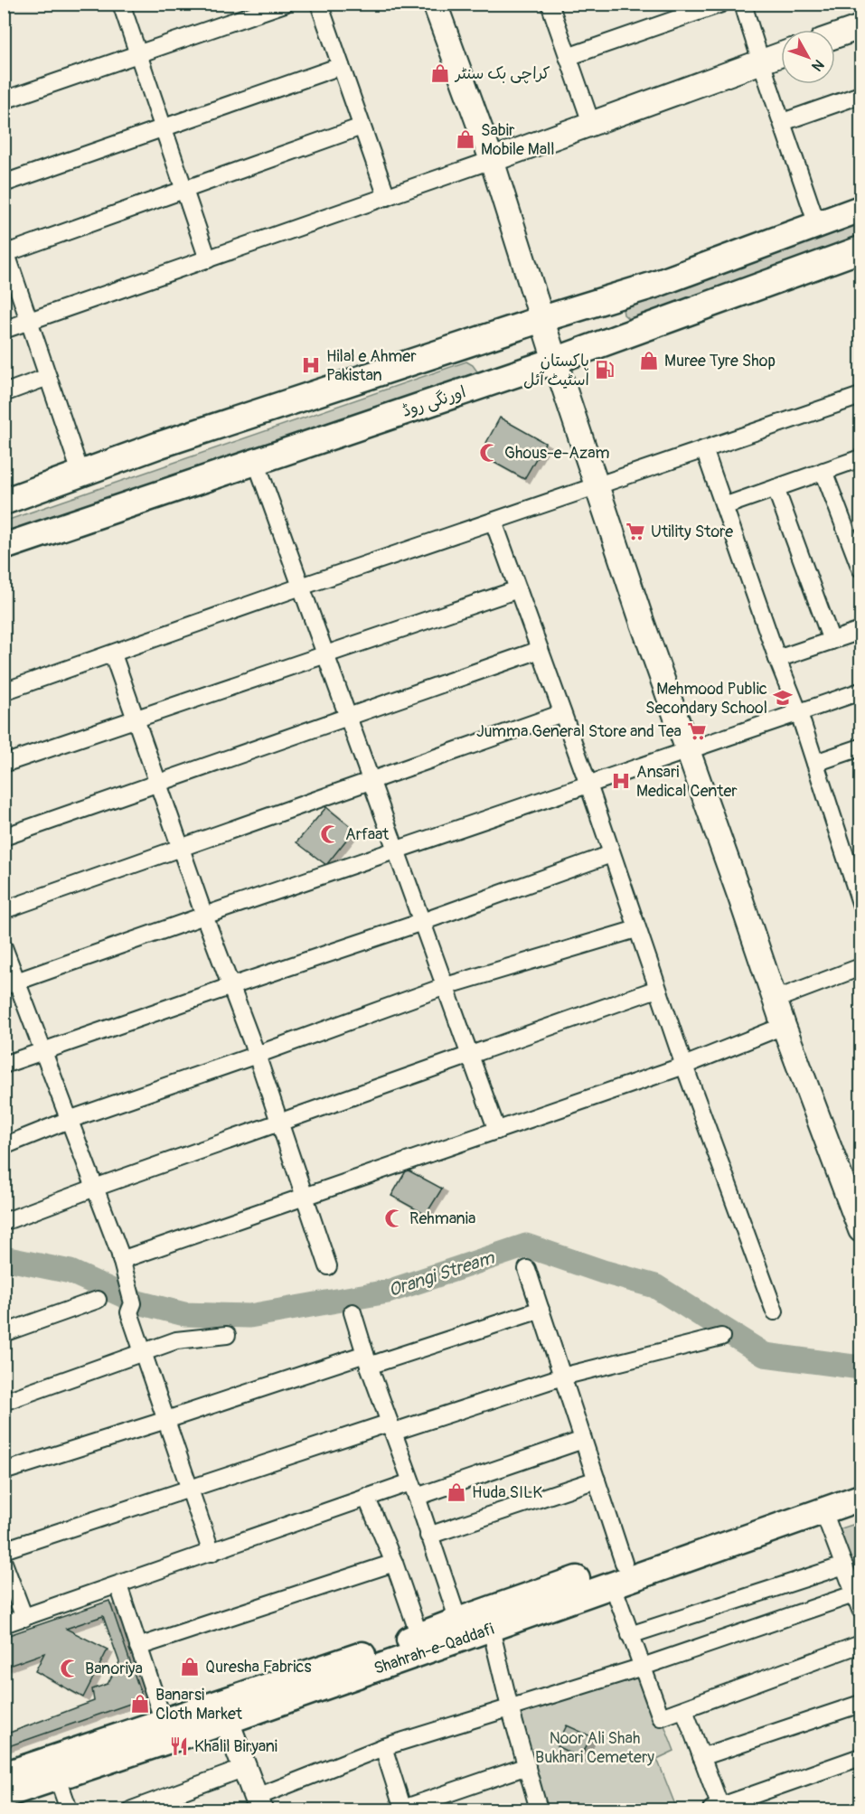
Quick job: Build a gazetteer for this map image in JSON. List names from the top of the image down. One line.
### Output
{"streets":{"main road":["اورنگی روڈ","Shahrah-e-Qaddafi"]},"water":["Orangi Stream"],"parks":["Noor Ali Shah Bukhari Cemetery"],"places":{"shop":["کراچی بک سنٹر","Sabir Mobile Mall","Muree Tyre Shop","Huda SILK","Quresha Fabrics","Banarsi Cloth Market"],"hospital":["Hilal e Ahmer Pakistan","Ansari Medical Center"],"fuel station":["پاکستان اسٹیٹ آئل"],"mosque":["Ghous-e-Azam","Arfaat","Rehmania","Banoriya"],"supermarket":["Utility Store","Jumma General Store and Tea"],"school or university":["Mehmood Public Secondary School"],"restaurant":["Khalil Biryani"]},"north":"bottom right"}
